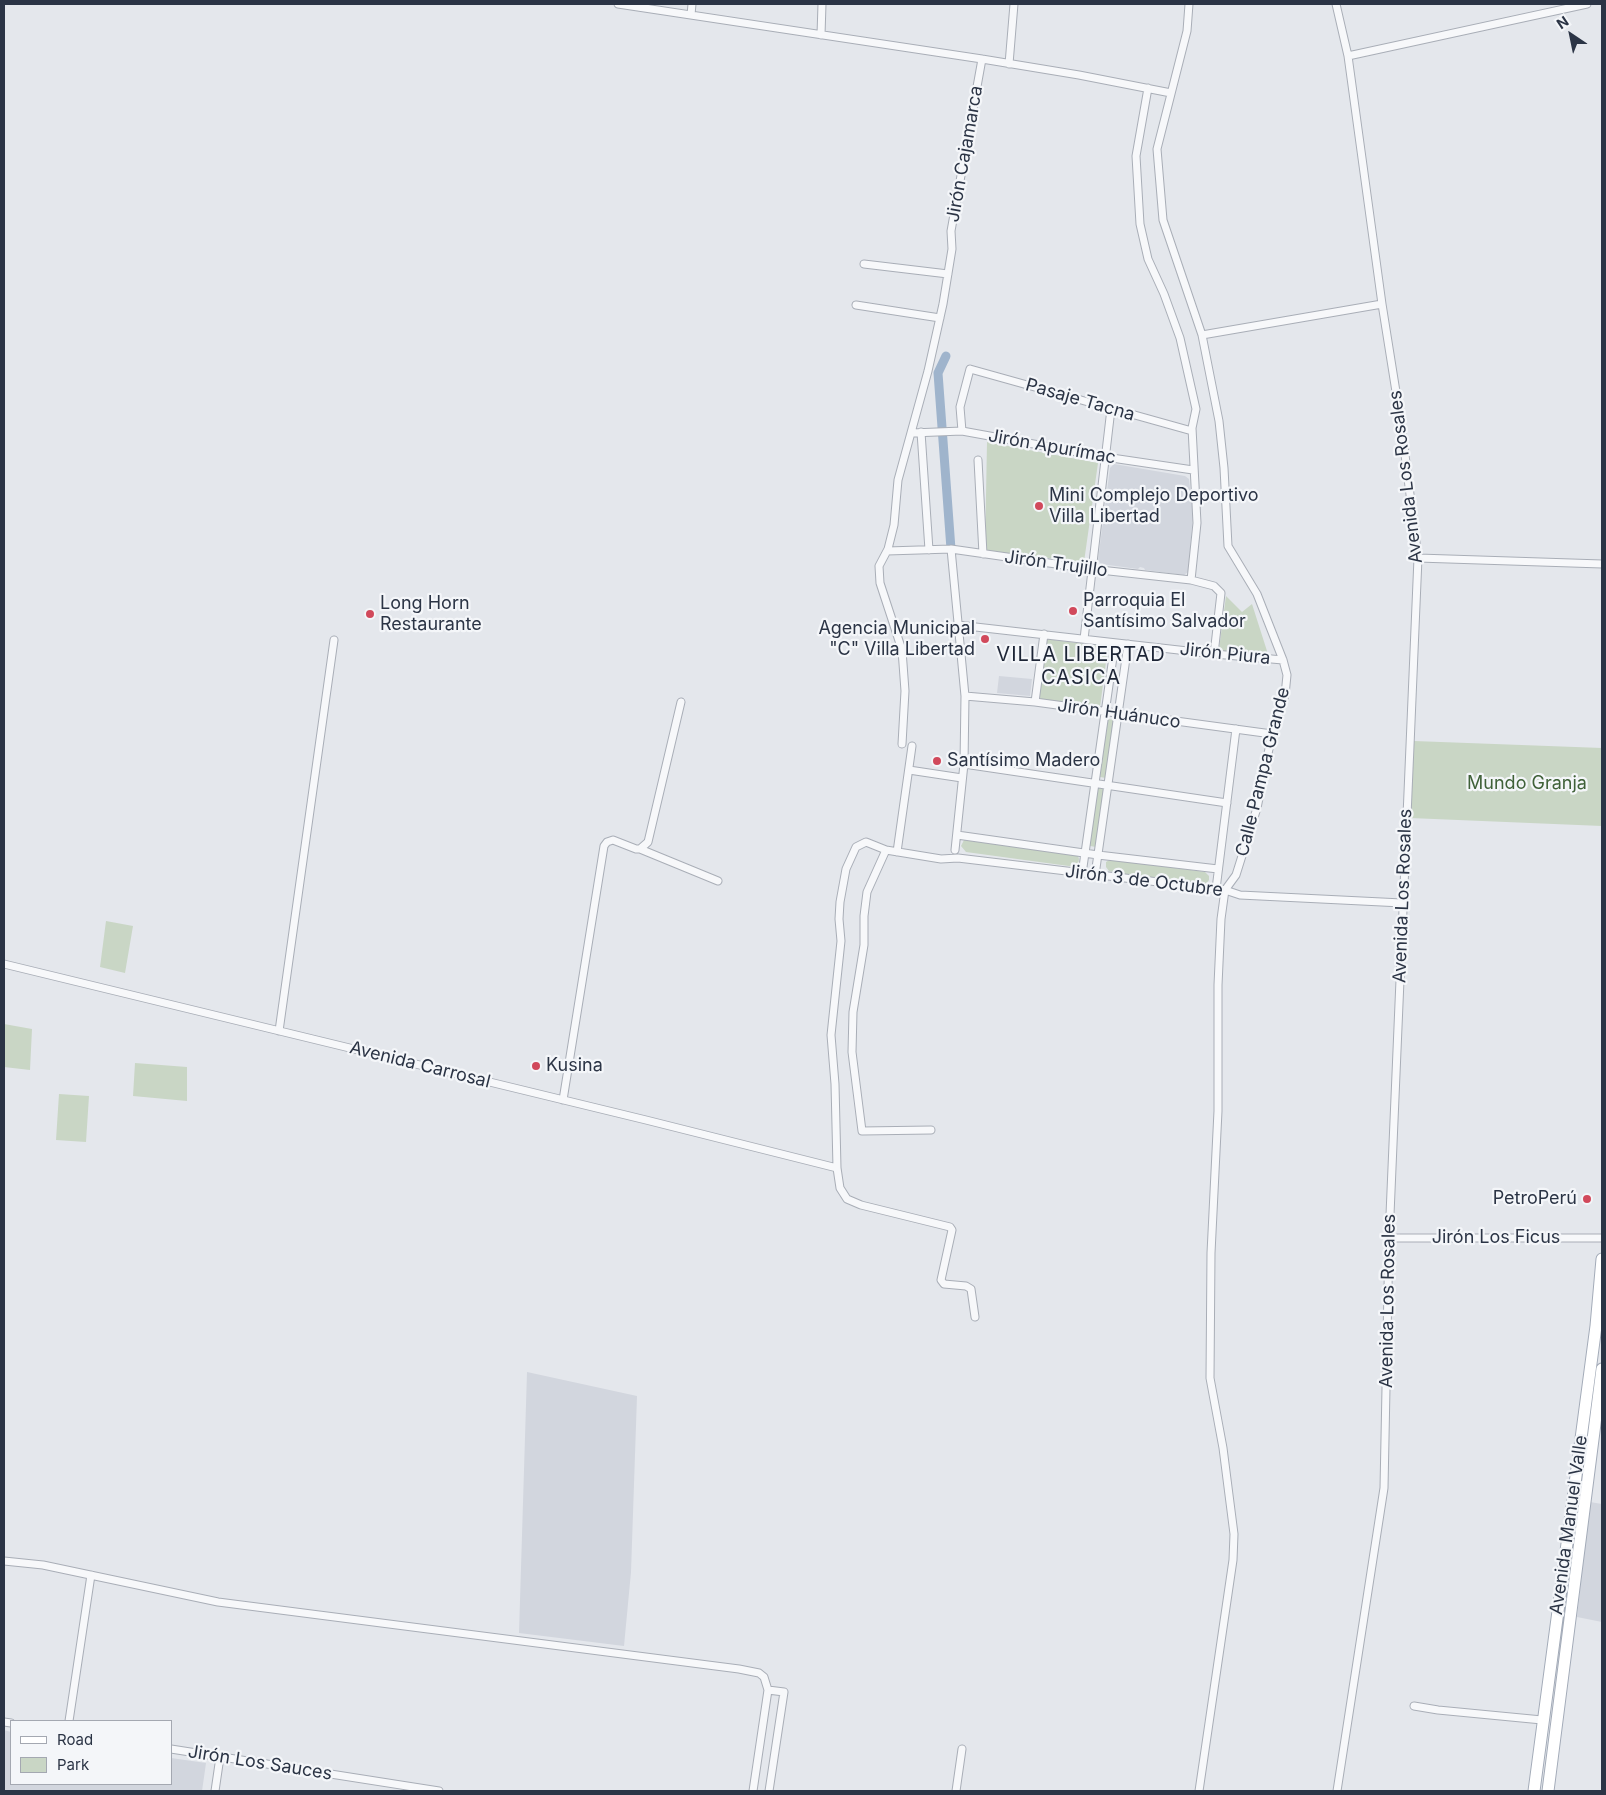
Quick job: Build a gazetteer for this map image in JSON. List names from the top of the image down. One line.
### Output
{"streets":{"main road":["Avenida Manuel Valle"],"street":["Jirón Cajamarca","Pasaje Tacna","Jirón Apurímac","Avenida Los Rosales","Jirón Trujillo","Jirón Piura","Jirón Huánuco","Calle Pampa Grande","Jirón 3 de Octubre","Avenida Carrosal","Jirón Los Ficus","Jirón Los Sauces"]},"crossings":[["Jirón Cajamarca","Jirón Apurímac"],["Jirón Cajamarca","Jirón Trujillo"],["Pasaje Tacna","Jirón Apurímac"],["Avenida Los Rosales","Jirón 3 de Octubre"],["Avenida Los Rosales","Jirón Los Ficus"],["Jirón Trujillo","Jirón Piura"],["Jirón Piura","Calle Pampa Grande"],["Jirón Huánuco","Calle Pampa Grande"],["Calle Pampa Grande","Jirón 3 de Octubre"],["Jirón 3 de Octubre","Avenida Carrosal"]],"districts":["VILLA LIBERTAD CASICA"],"parks":["Mundo Granja"],"places":["Mini Complejo Deportivo Villa Libertad","Parroquia El Santísimo Salvador","Long Horn Restaurante","Agencia Municipal \"C\" Villa Libertad","Santísimo Madero","Kusina","PetroPerú"],"legend":["Road","Park"],"north":"top left"}
